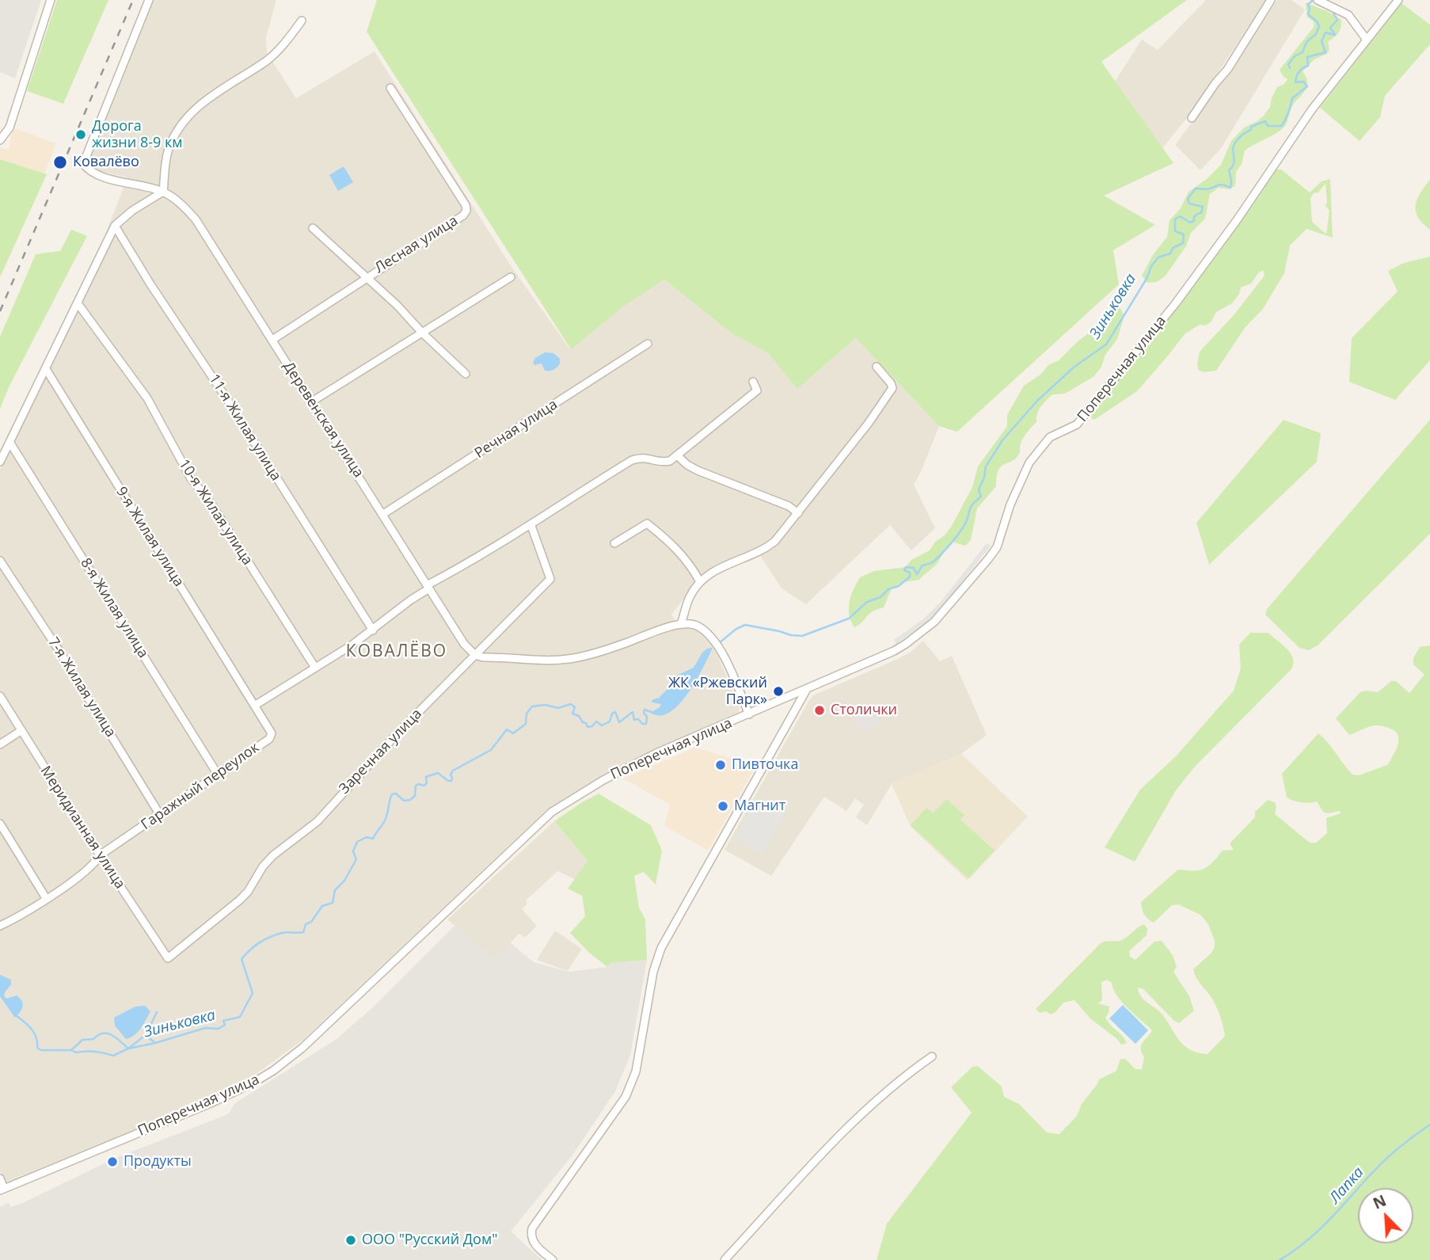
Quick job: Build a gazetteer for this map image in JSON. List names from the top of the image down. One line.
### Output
{"streets":{"street":["Лесная улица","Поперечная улица","Деревенская улица","11-я Жилая улица","Речная улица","10-я Жилая улица","9-я Жилая улица","8-я Жилая улица","7-я Жилая улица","Заречная улица","Гаражный переулок","Меридианная улица"]},"crossings":[["Лесная улица","Деревенская улица"],["Деревенская улица","Речная улица"],["Деревенская улица","Заречная улица"],["9-я Жилая улица","Гаражный переулок"],["8-я Жилая улица","Гаражный переулок"],["7-я Жилая улица","Гаражный переулок"],["Заречная улица","Меридианная улица"],["Гаражный переулок","Меридианная улица"]],"districts":["КОВАЛЁВО"],"water":["Зиньковка","Лапка"],"places":["Дорога жизни 8-9 км","Ковалёво","ЖК «Ржевский Парк»","Столички","Пивточка","Магнит","Продукты","ООО \"Русский Дом\""],"north":"top left"}
